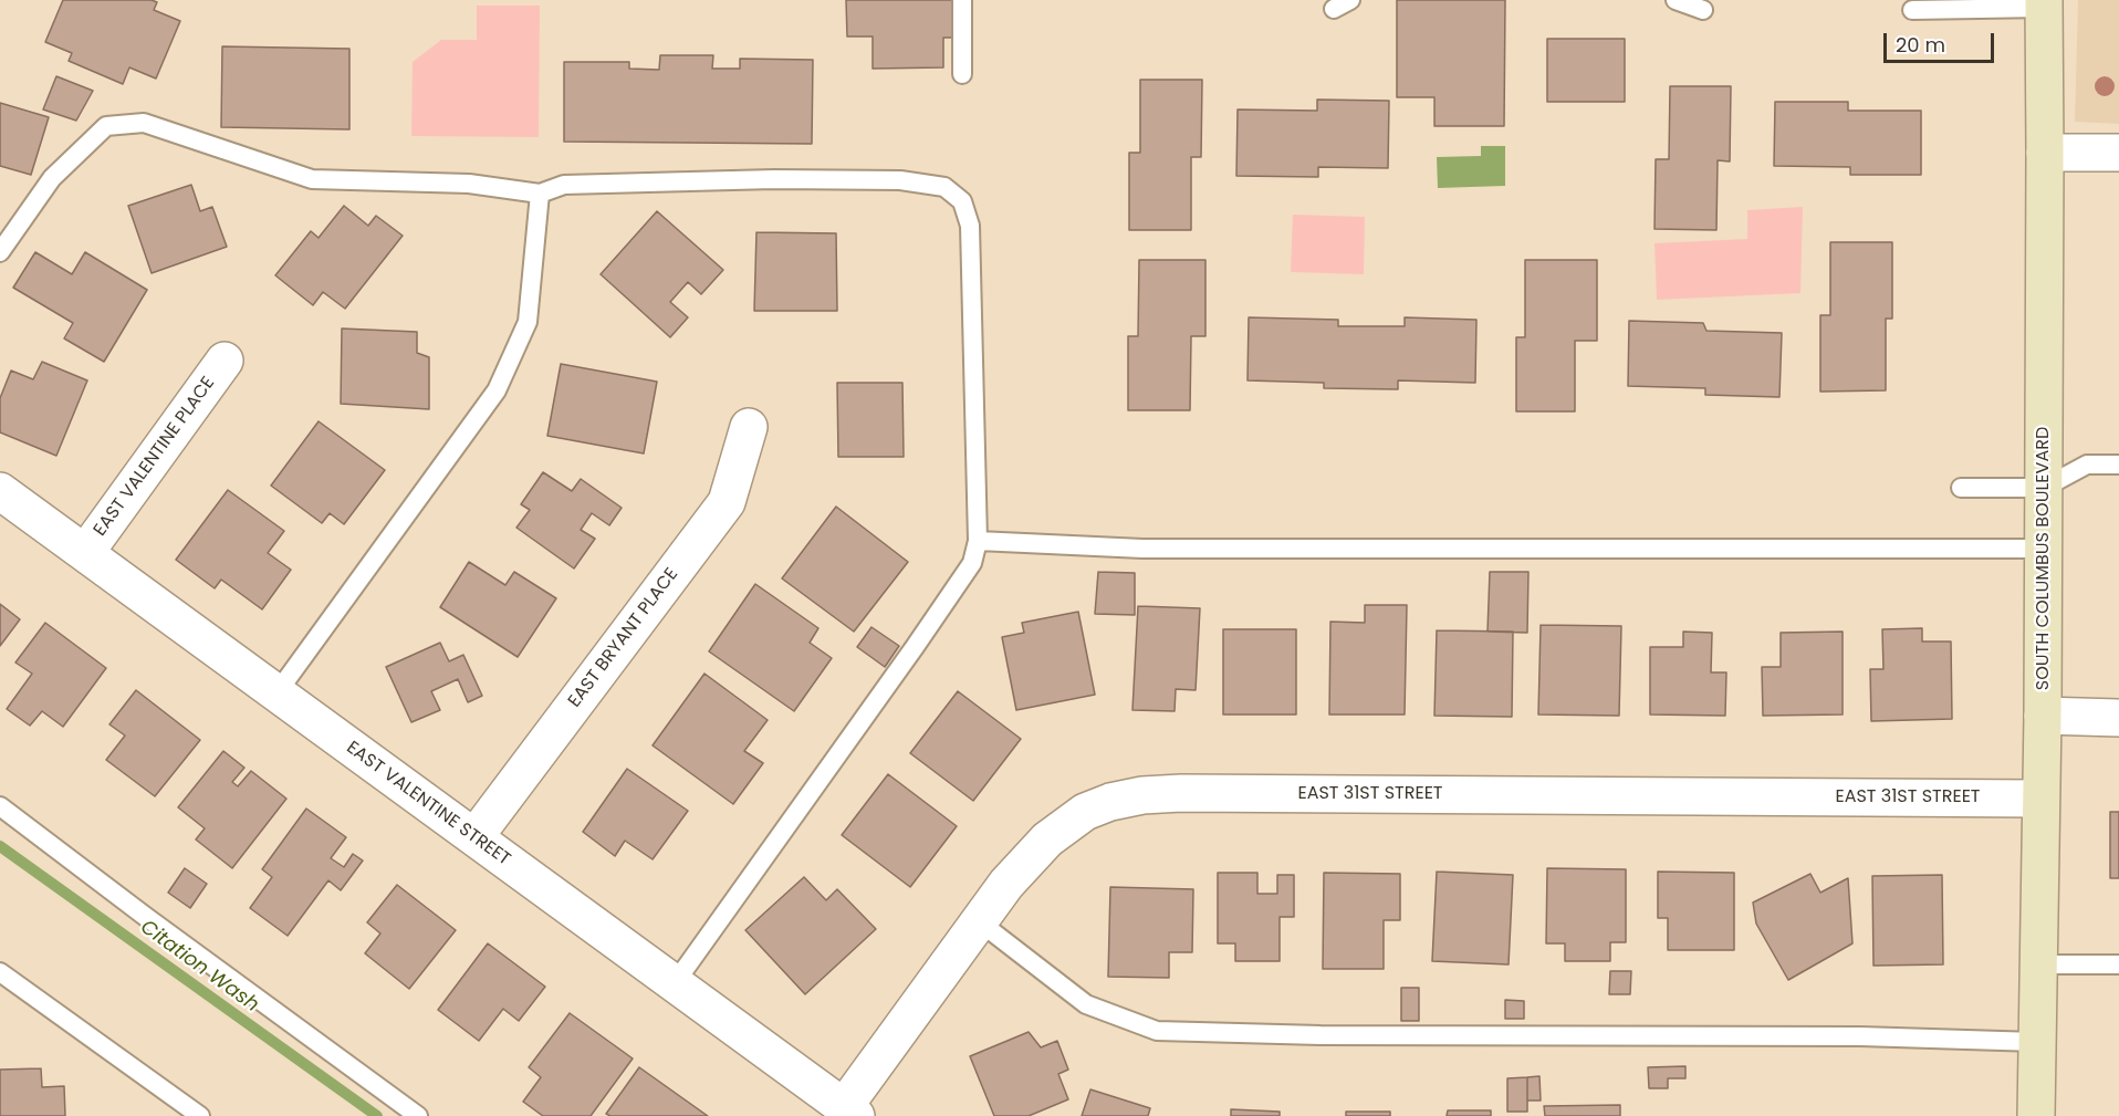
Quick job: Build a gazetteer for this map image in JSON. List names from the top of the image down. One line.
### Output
{"streets":{"street":["EAST VALENTINE PLACE","SOUTH COLUMBUS BOULEVARD","EAST BRYANT PLACE","EAST 31ST STREET","EAST VALENTINE STREET"]},"crossings":[["EAST VALENTINE PLACE","EAST VALENTINE STREET"],["SOUTH COLUMBUS BOULEVARD","EAST 31ST STREET"],["EAST BRYANT PLACE","EAST VALENTINE STREET"],["EAST 31ST STREET","EAST VALENTINE STREET"]],"water":["Citation Wash"],"scale_bar":"20 m"}
